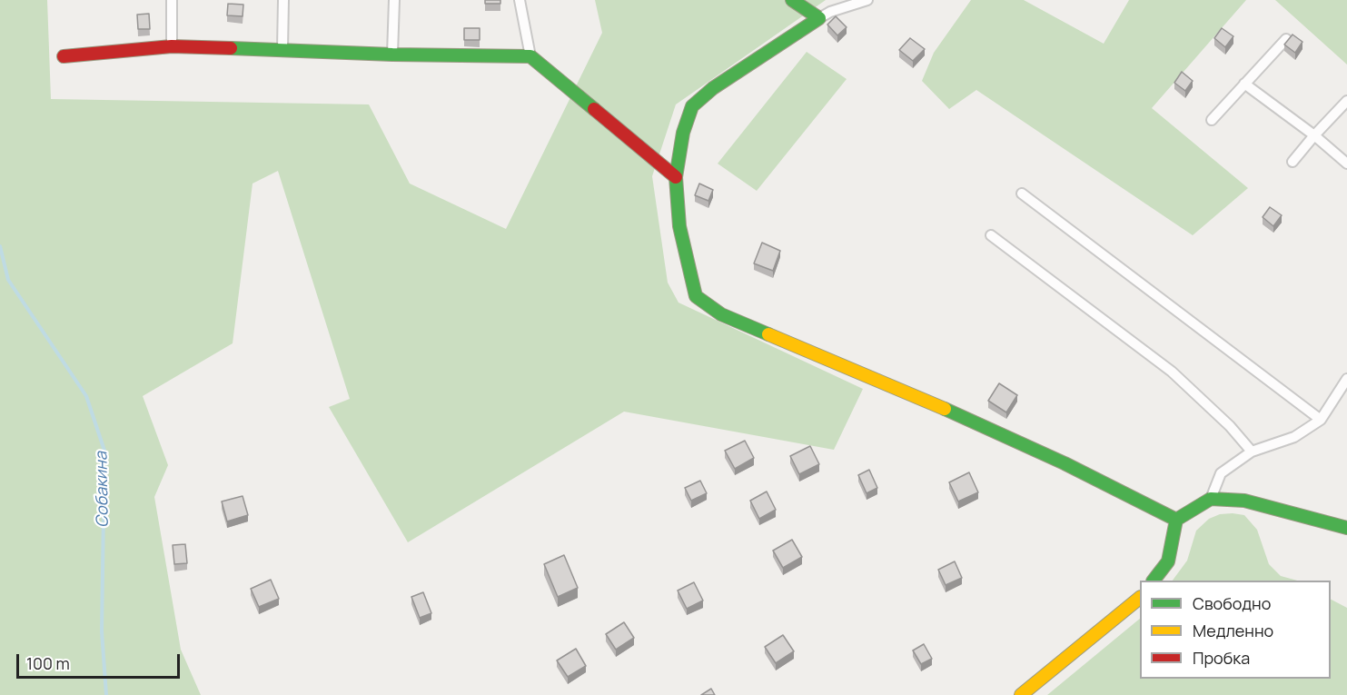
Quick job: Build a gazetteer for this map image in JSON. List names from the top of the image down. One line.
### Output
{"water":["Собакина"],"legend":["Свободно","Медленно","Пробка"],"scale_bar":"100 m"}
